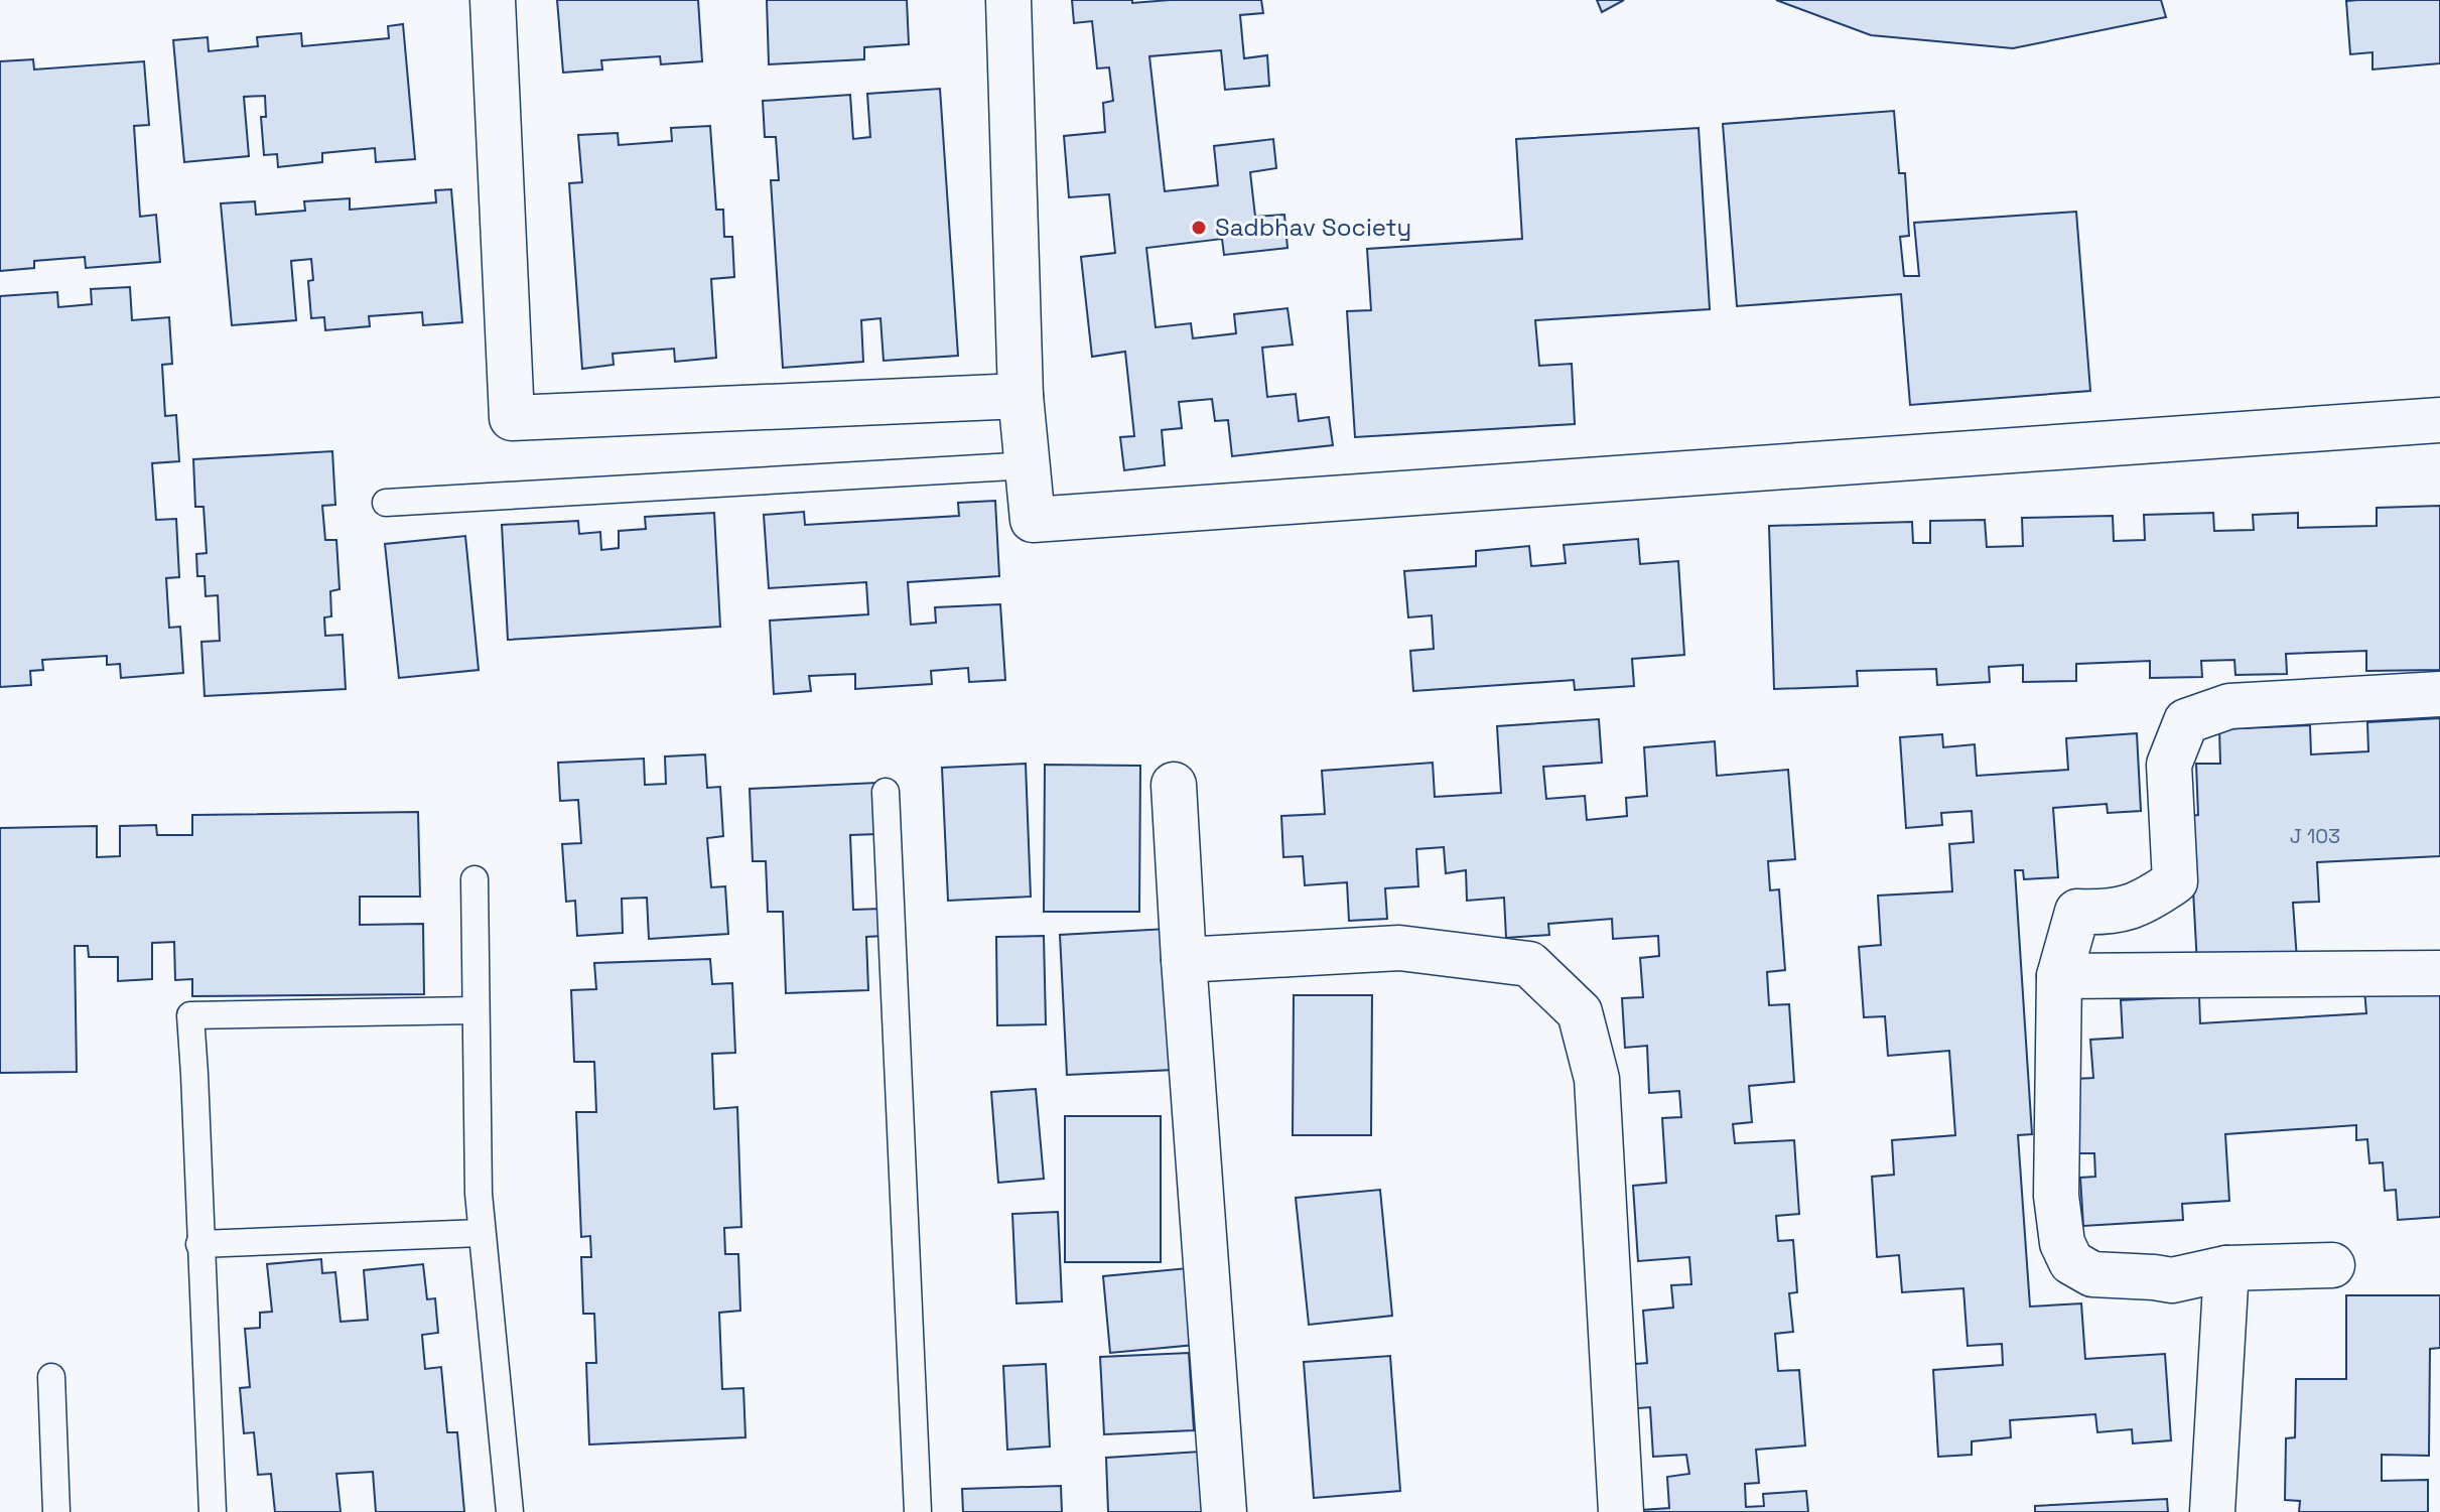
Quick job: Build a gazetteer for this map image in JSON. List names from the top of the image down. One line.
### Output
{"places":["Sadbhav Society"],"house_numbers":["J 103"]}
